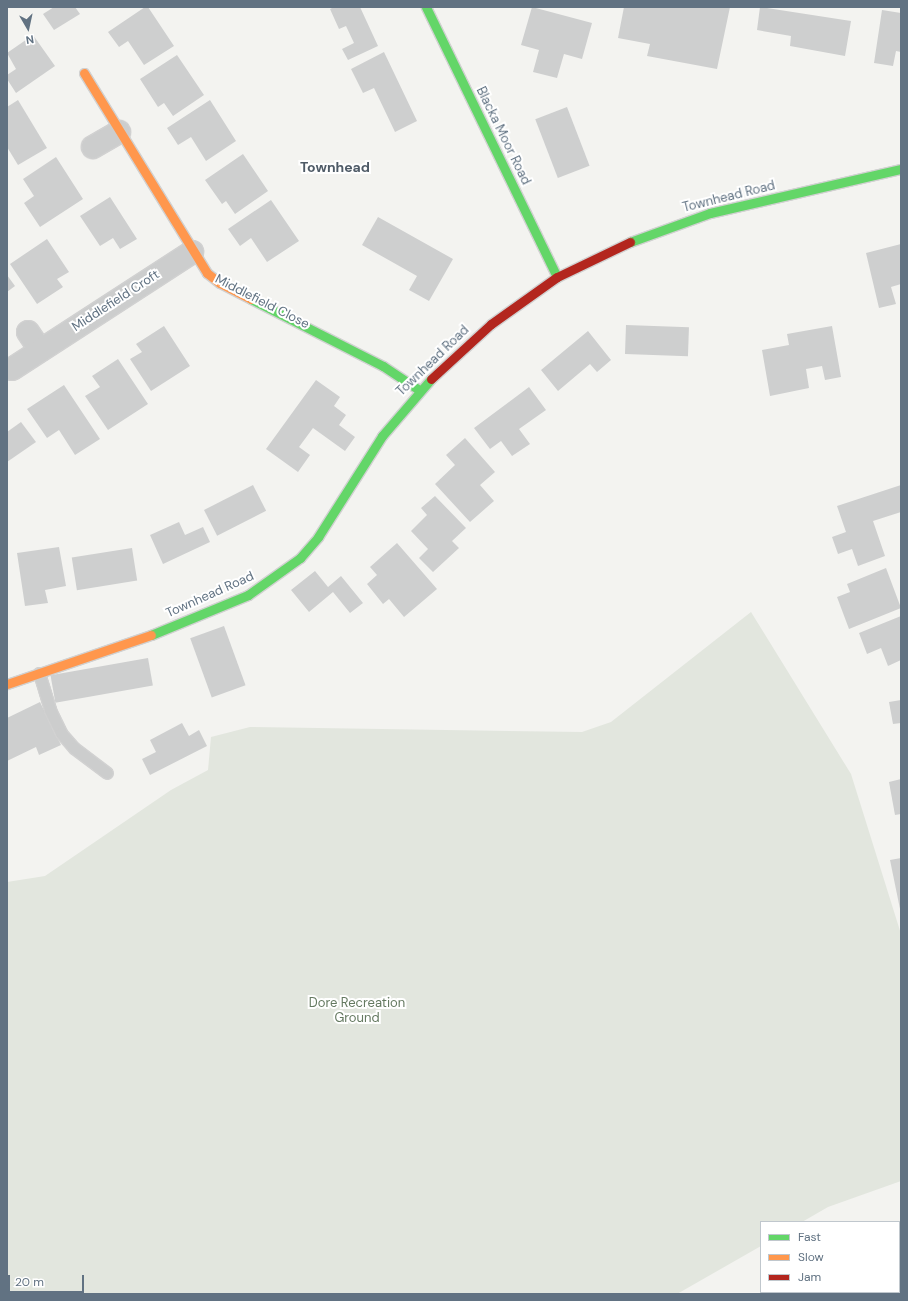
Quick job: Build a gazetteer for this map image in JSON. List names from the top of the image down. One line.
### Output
{"streets":{"street":["Blacka Moor Road","Townhead Road","Middlefield Croft","Middlefield Close"]},"crossings":[["Blacka Moor Road","Townhead Road"],["Townhead Road","Middlefield Close"],["Middlefield Croft","Middlefield Close"]],"districts":["Townhead"],"parks":["Dore Recreation Ground"],"legend":["Fast","Slow","Jam"],"scale_bar":"20 m","north":"bottom"}
